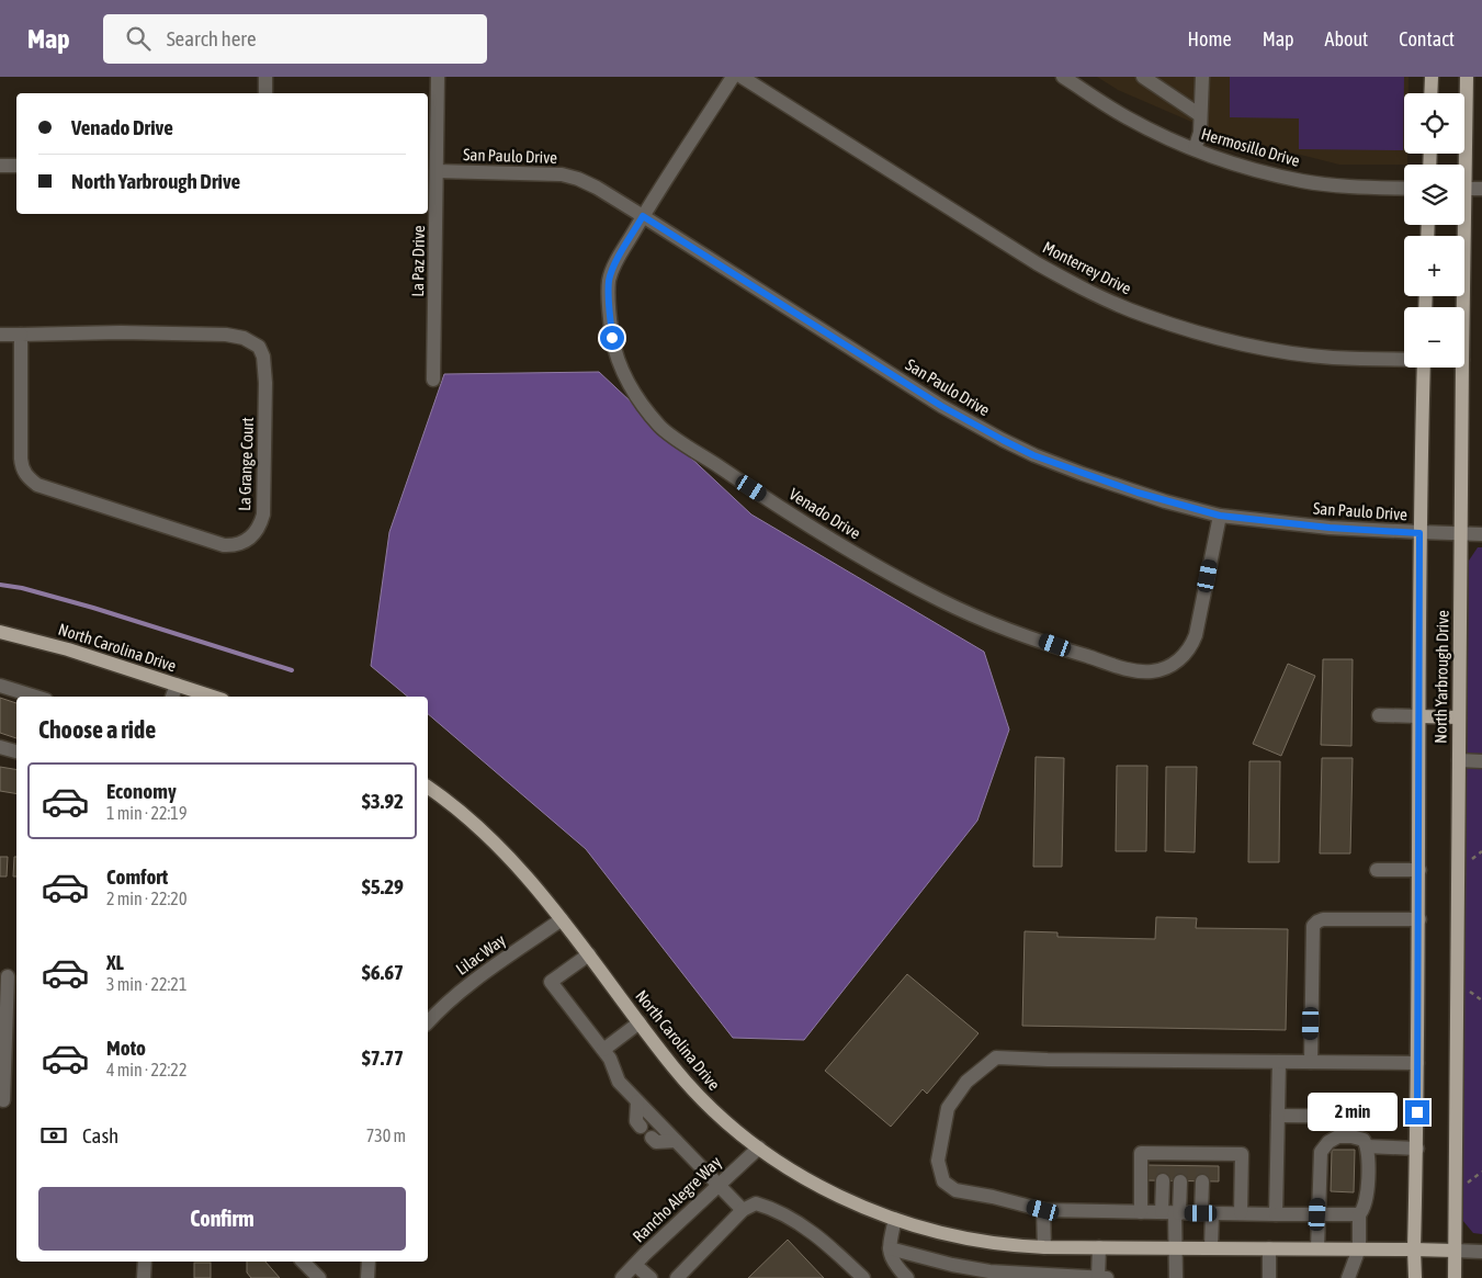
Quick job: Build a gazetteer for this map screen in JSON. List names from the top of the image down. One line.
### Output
{"streets":{"main road":["North Carolina Drive","North Yarbrough Drive"],"street":["Hermosillo Drive","San Paulo Drive","La Paz Drive","Monterrey Drive","La Grange Court","Venado Drive","Lilac Way","Rancho Alegre Way"]},"crossings":[["San Paulo Drive","La Paz Drive"],["San Paulo Drive","Venado Drive"],["San Paulo Drive","North Yarbrough Drive"],["North Carolina Drive","North Yarbrough Drive"],["North Carolina Drive","Lilac Way"],["North Carolina Drive","Rancho Alegre Way"]],"page":{"header":"Map","search":"Search here","nav":["Home","Map","About","Contact"],"map_buttons":["+","−"],"banner":["Venado Drive","North Yarbrough Drive"],"heading":"Choose a ride","list":[{"name":"Economy","note":"1 min · 22:19","value":"$3.92"},{"name":"Comfort","note":"2 min · 22:20","value":"$5.29"},{"name":"XL","note":"3 min · 22:21","value":"$6.67"},{"name":"Moto","note":"4 min · 22:22","value":"$7.77"}],"bubble":"2 min","pay":["Cash","730 m"],"buttons":"Confirm"}}
